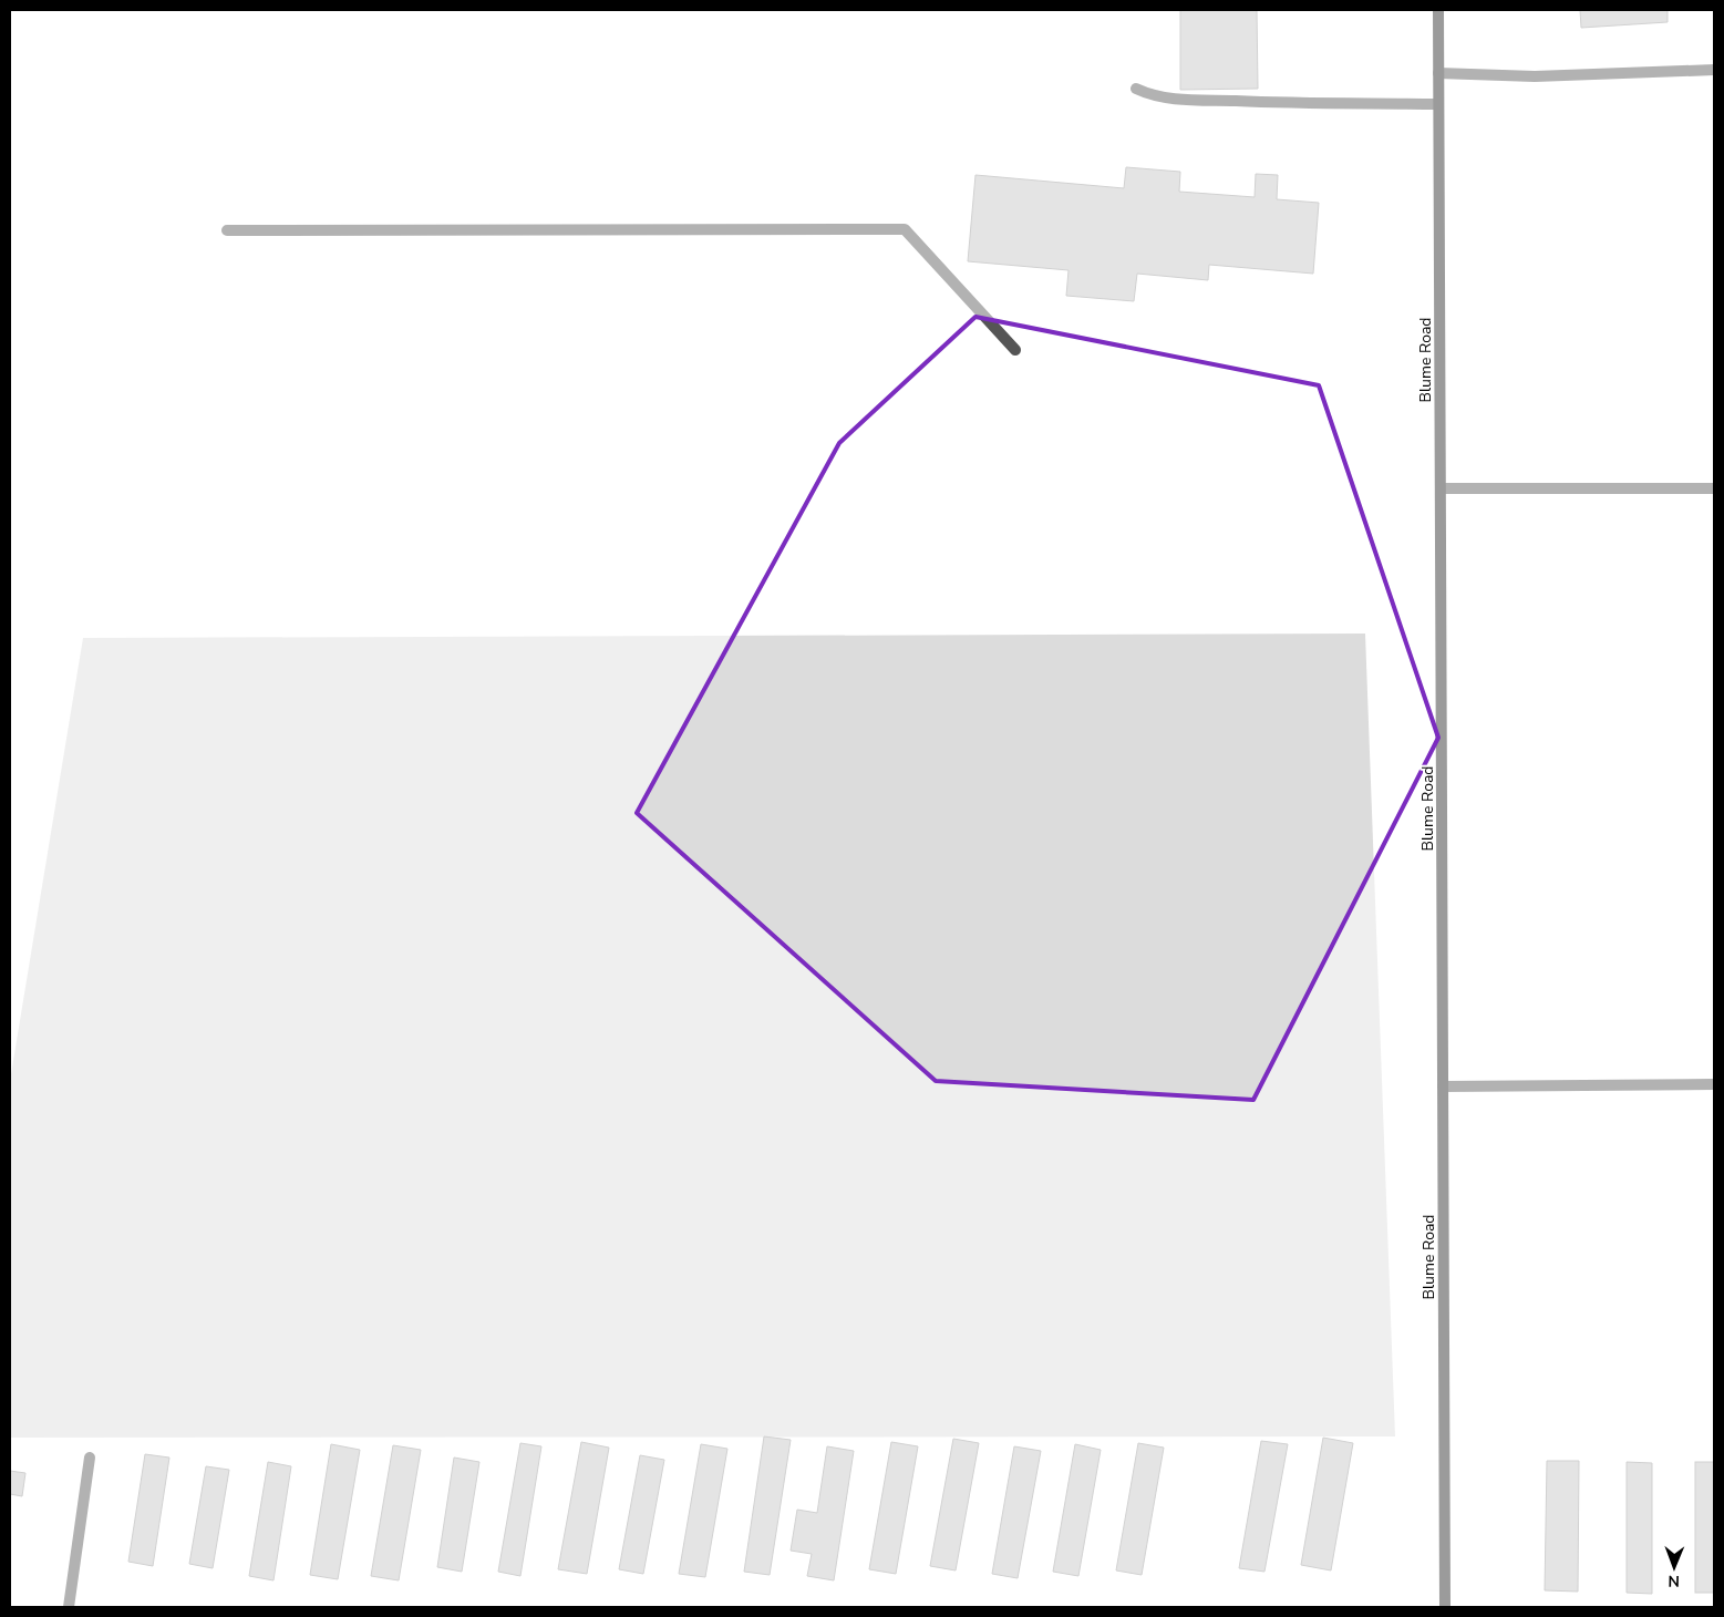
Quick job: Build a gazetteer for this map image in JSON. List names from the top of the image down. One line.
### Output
{"streets":{"street":["Blume Road"]},"north":"bottom"}
